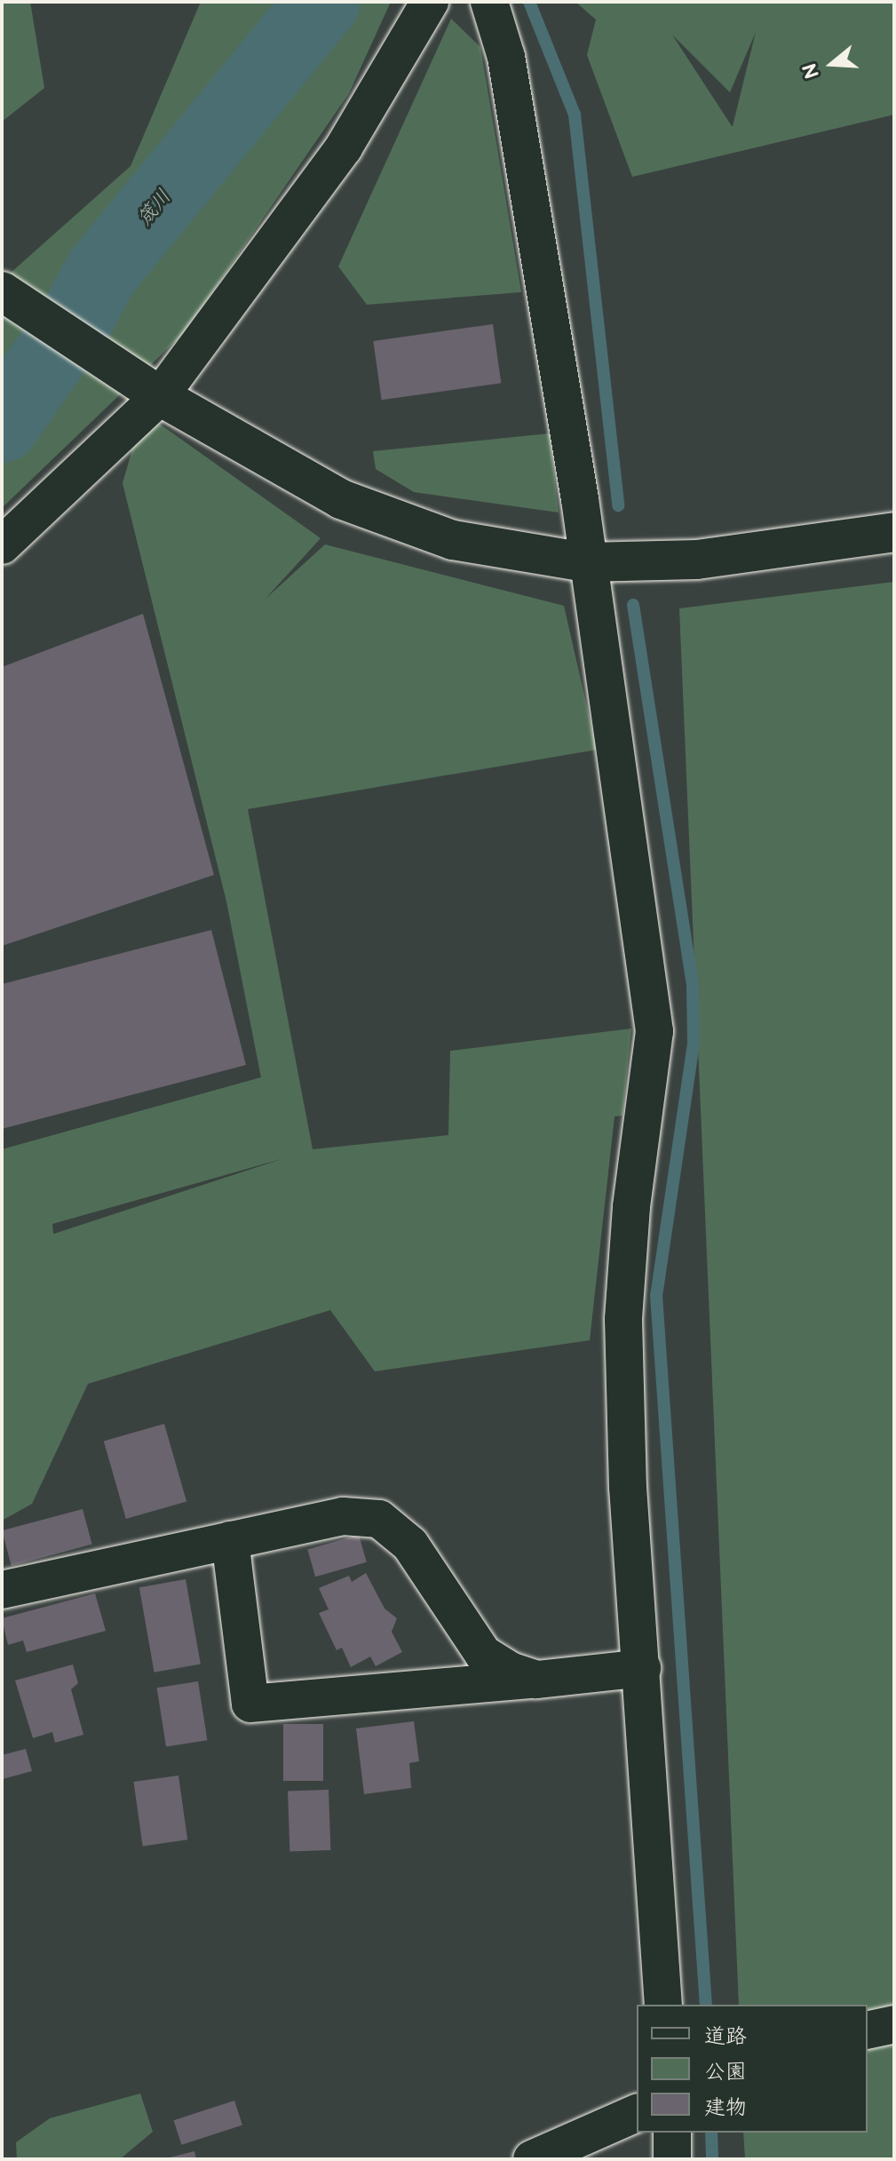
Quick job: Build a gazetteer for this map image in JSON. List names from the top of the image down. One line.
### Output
{"water":["筬川"],"legend":["道路","公園","建物"],"north":"left"}
